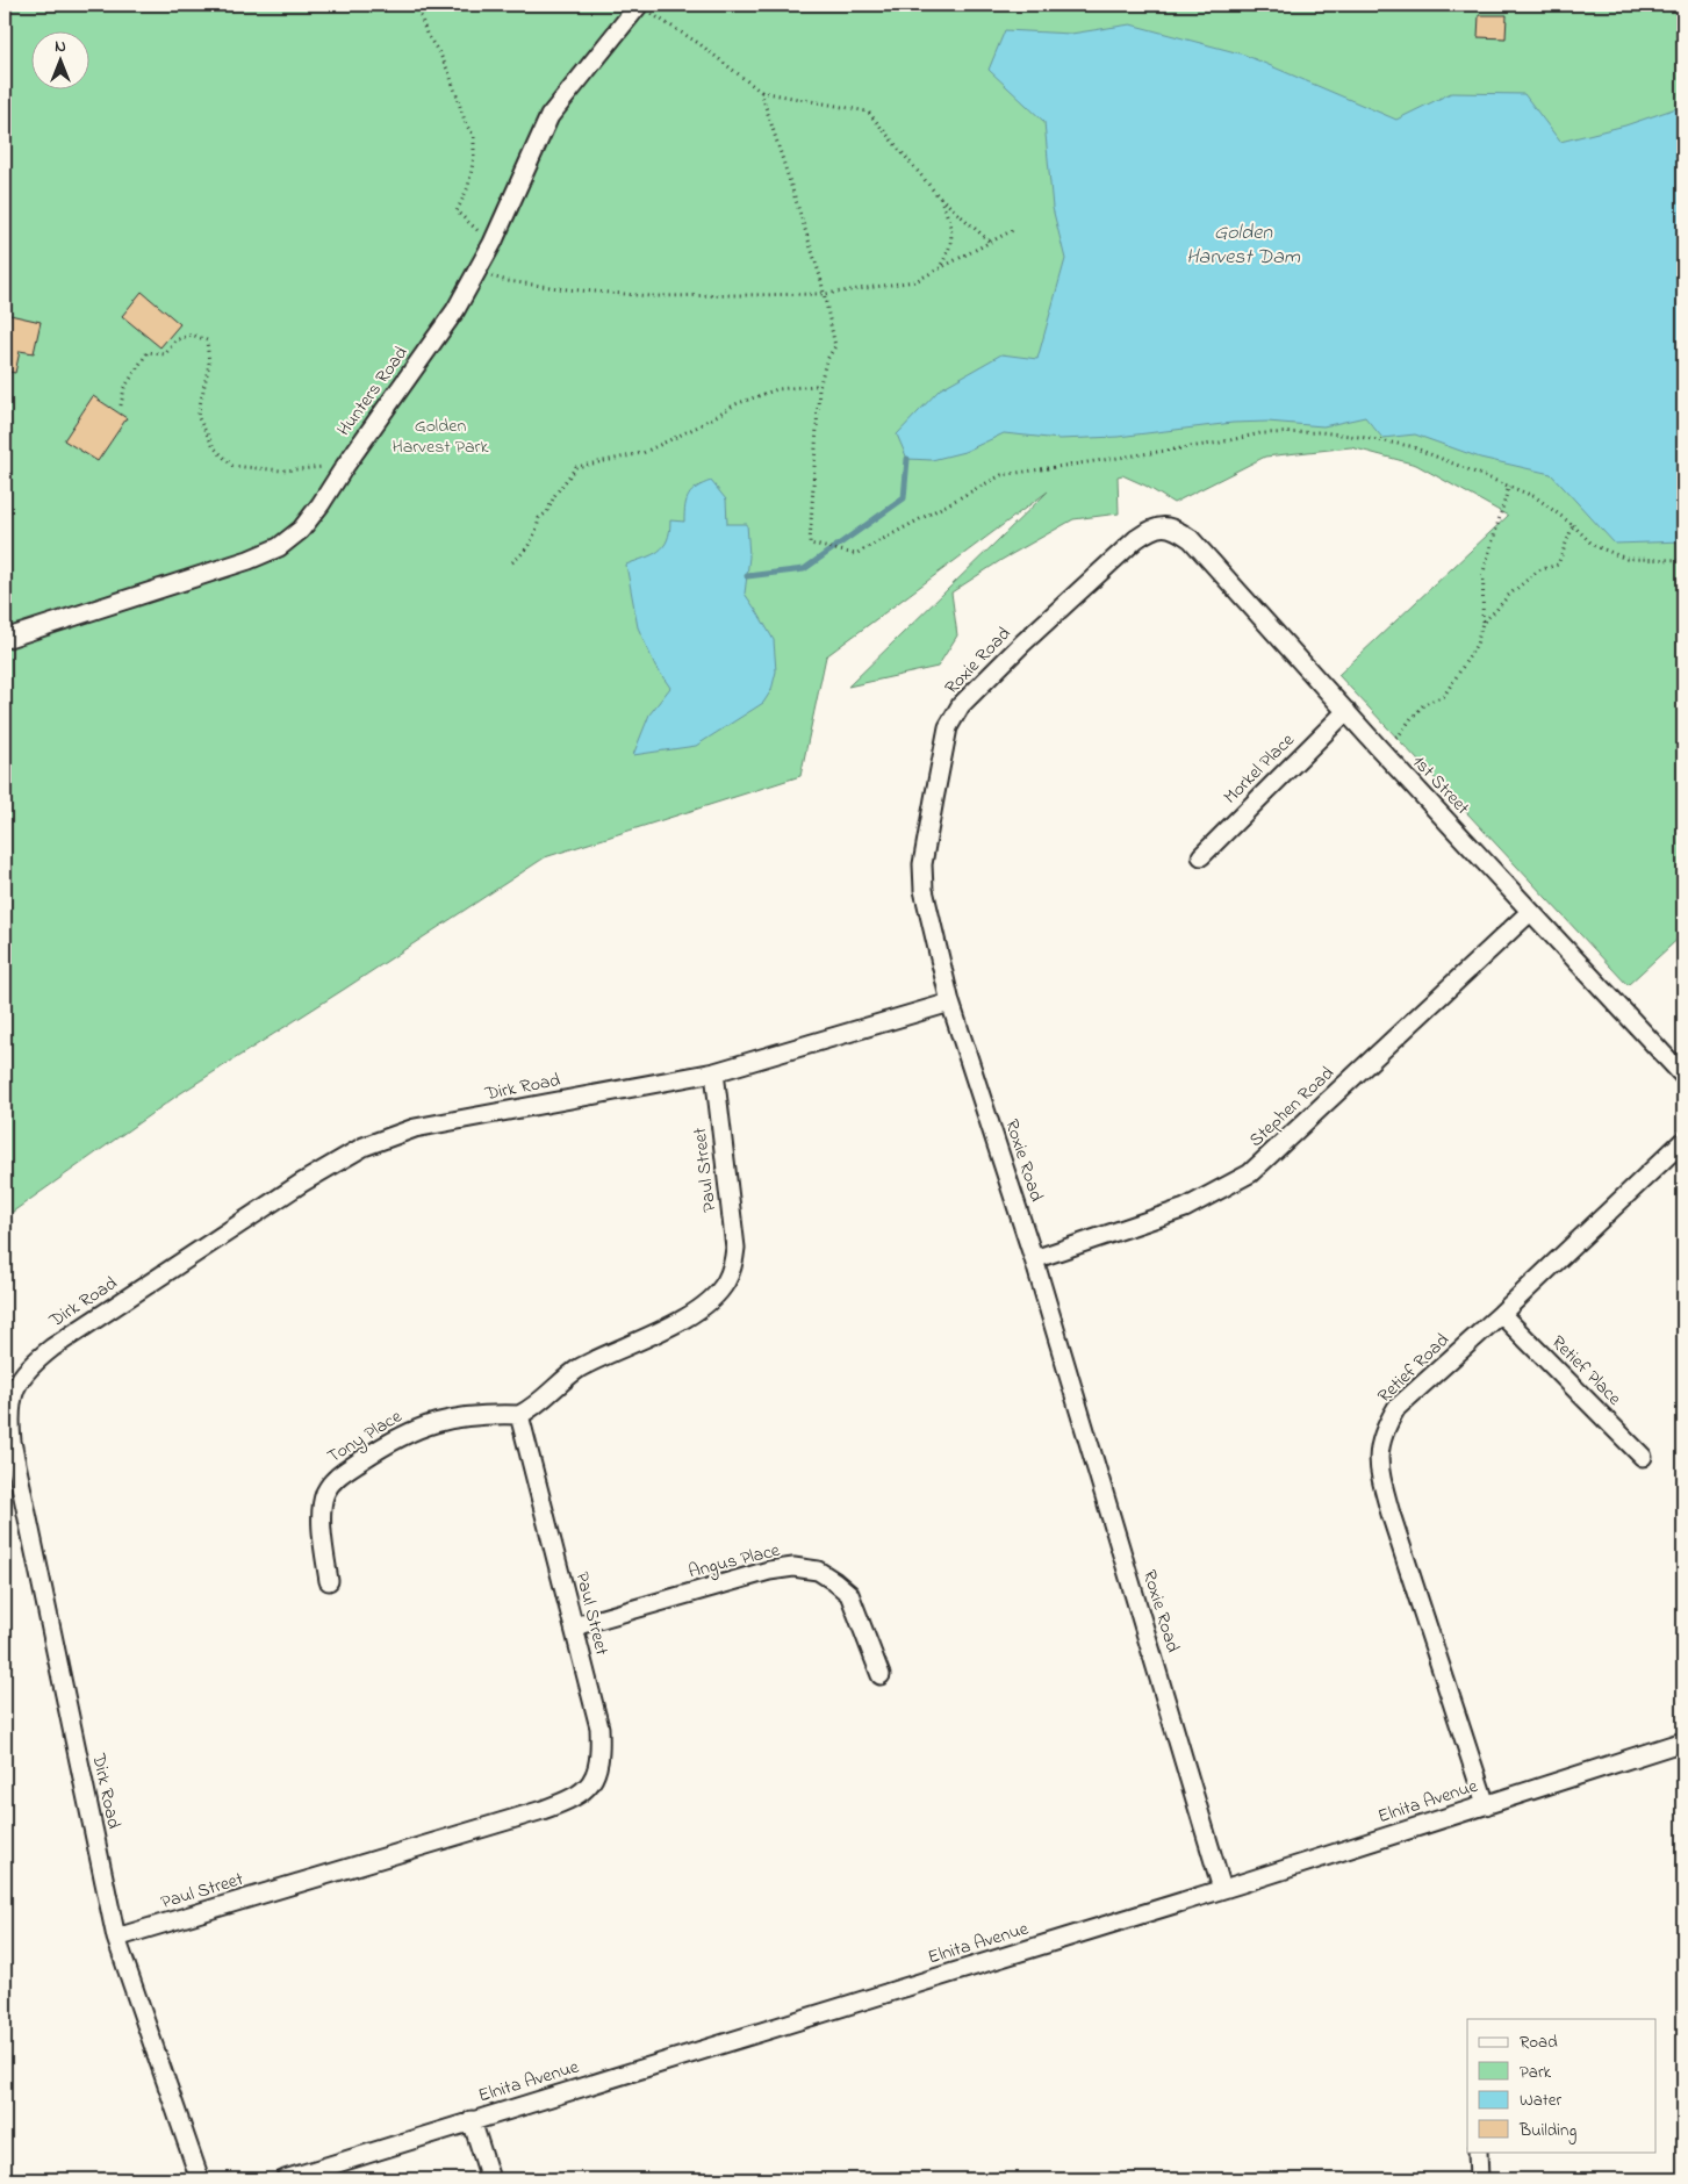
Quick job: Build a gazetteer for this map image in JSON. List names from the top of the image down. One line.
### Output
{"streets":{"street":["Hunters Road","Roxie Road","Morkel Place","1st Street","Dirk Road","Stephen Road","Paul Street","Retief Road","Retief Place","Tony Place","Angus Place","Elnita Avenue"]},"crossings":[["Roxie Road","1st Street"],["Roxie Road","Dirk Road"],["Roxie Road","Stephen Road"],["Roxie Road","Elnita Avenue"],["Morkel Place","1st Street"],["1st Street","Stephen Road"],["Dirk Road","Paul Street"],["Paul Street","Tony Place"],["Paul Street","Angus Place"],["Retief Road","Retief Place"],["Retief Road","Elnita Avenue"]],"water":["Golden Harvest Dam"],"parks":["Golden Harvest Park"],"legend":["Road","Park","Water","Building"],"north":"top"}
